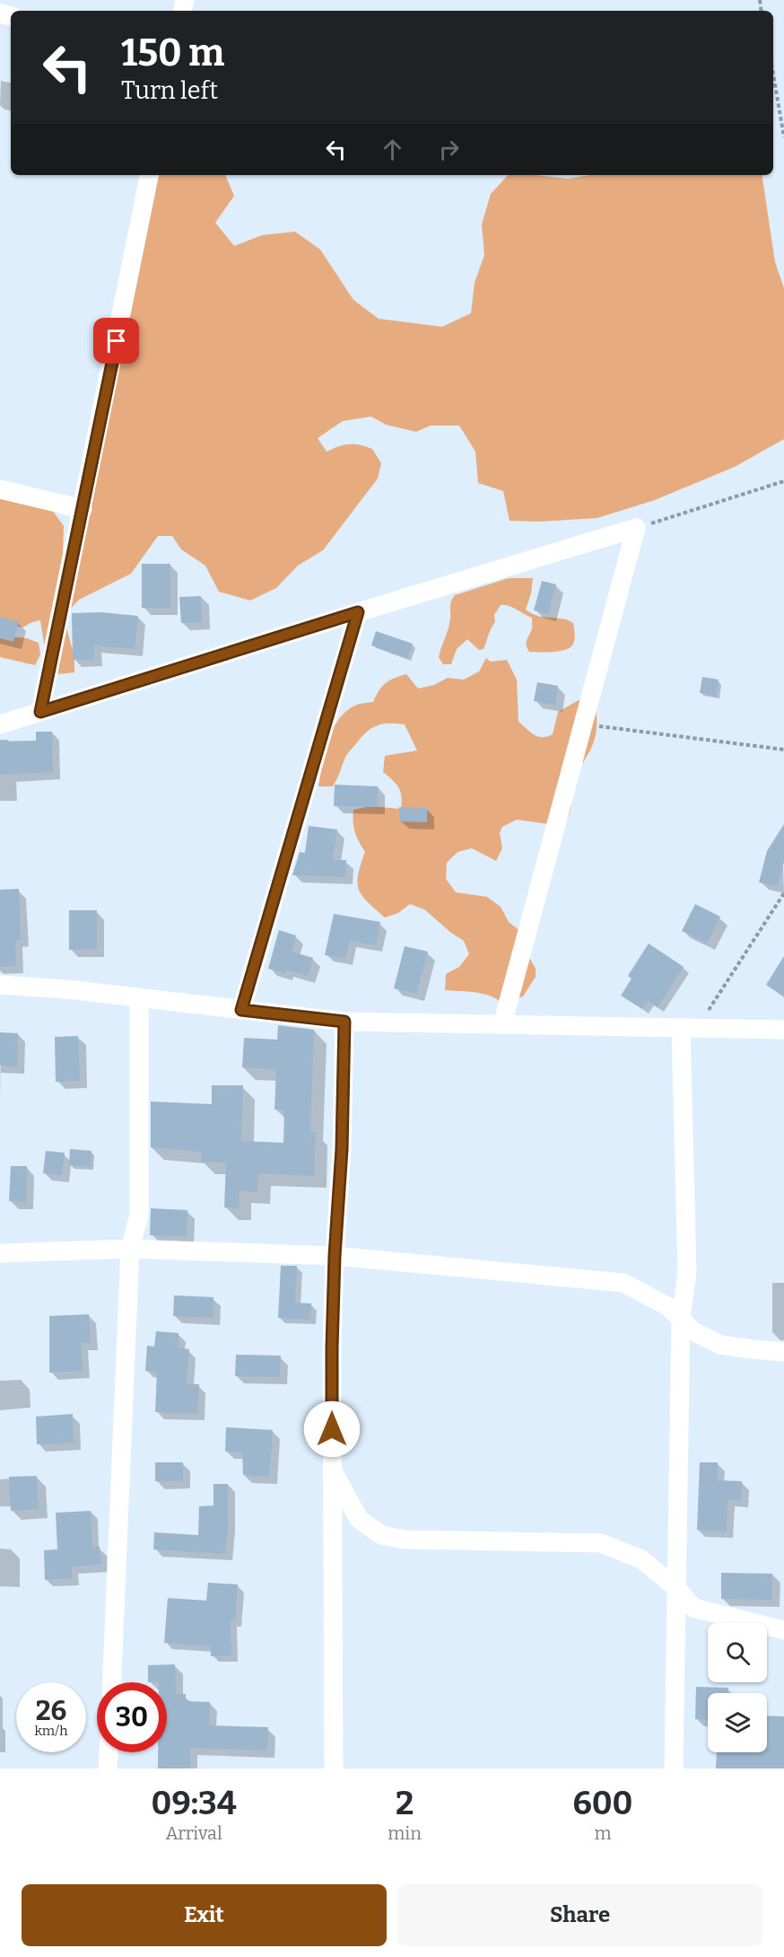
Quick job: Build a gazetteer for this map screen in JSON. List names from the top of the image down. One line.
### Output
{"page":{"turn":["150 m","Turn left"],"speed":"26 km/h","limit":"30","eta":["09:34","Arrival","2","min","600","m"],"buttons":["Exit","Share"]}}
